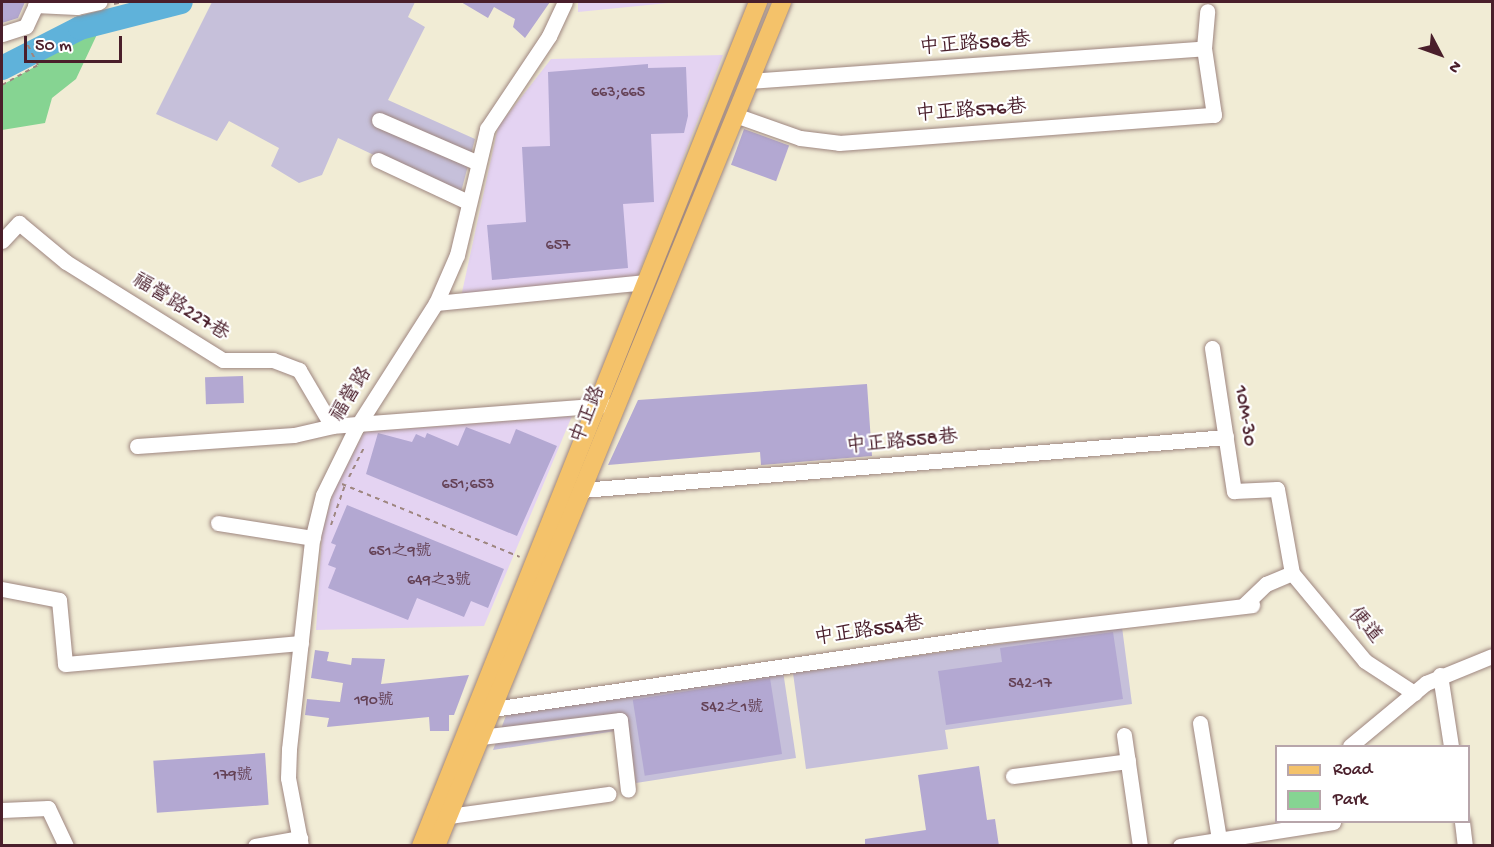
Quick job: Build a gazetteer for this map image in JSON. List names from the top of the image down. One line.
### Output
{"streets":{"main road":["中正路"],"street":["中正路586巷","中正路576巷","福營路227巷","福營路","10M-30","中正路558巷","便道","中正路554巷"]},"crossings":[["中正路586巷","中正路576巷"],["中正路586巷","中正路"],["中正路576巷","中正路"],["中正路","中正路558巷"],["中正路","中正路554巷"],["10M-30","中正路558巷"],["10M-30","便道"],["便道","中正路554巷"]],"house_numbers":["663;665","657","651;653","651之9號","649之3號","542-17","190號","542之1號","179號"],"legend":["Road","Park"],"scale_bar":"50 m","north":"bottom right"}
